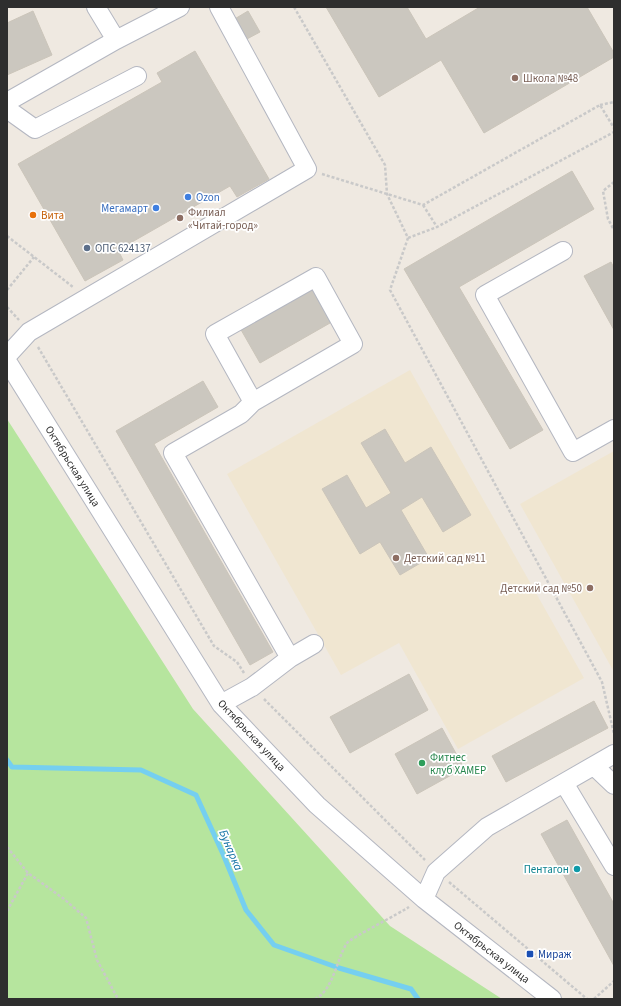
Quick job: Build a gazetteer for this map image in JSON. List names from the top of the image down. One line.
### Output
{"streets":{"street":["Октябрьская улица"]},"water":["Бунарка"],"places":{"other":["Школа №48","Ozon","Мегамарт","Вита","Филиал «Читай-город»","ОПС 624137","Детский сад №11","Детский сад №50","Фитнес клуб ХАМЕР","Пентагон"],"transit":["Мираж"]}}
